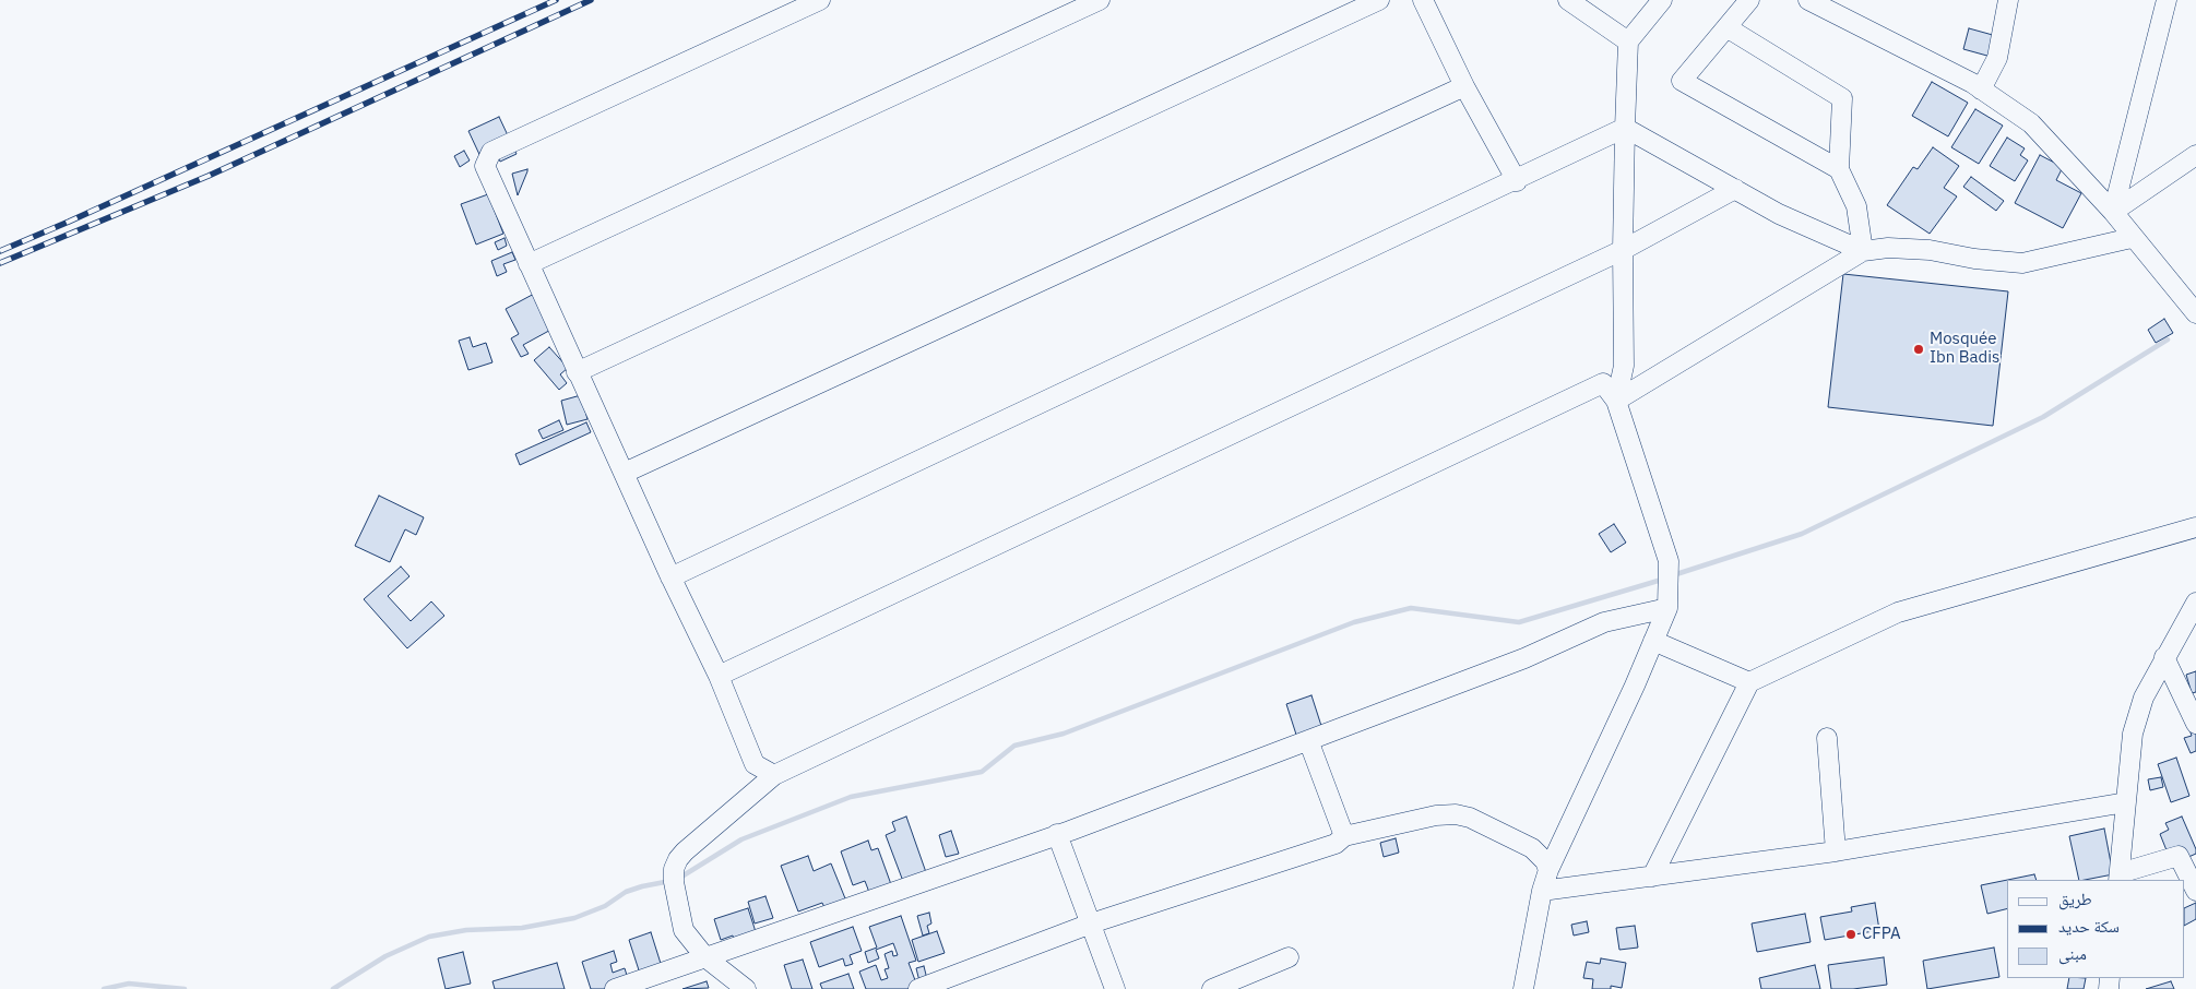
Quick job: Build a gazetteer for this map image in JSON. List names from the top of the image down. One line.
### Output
{"places":["Mosquée Ibn Badis","CFPA"],"legend":["طريق","سكة حديد","مبنى"]}
